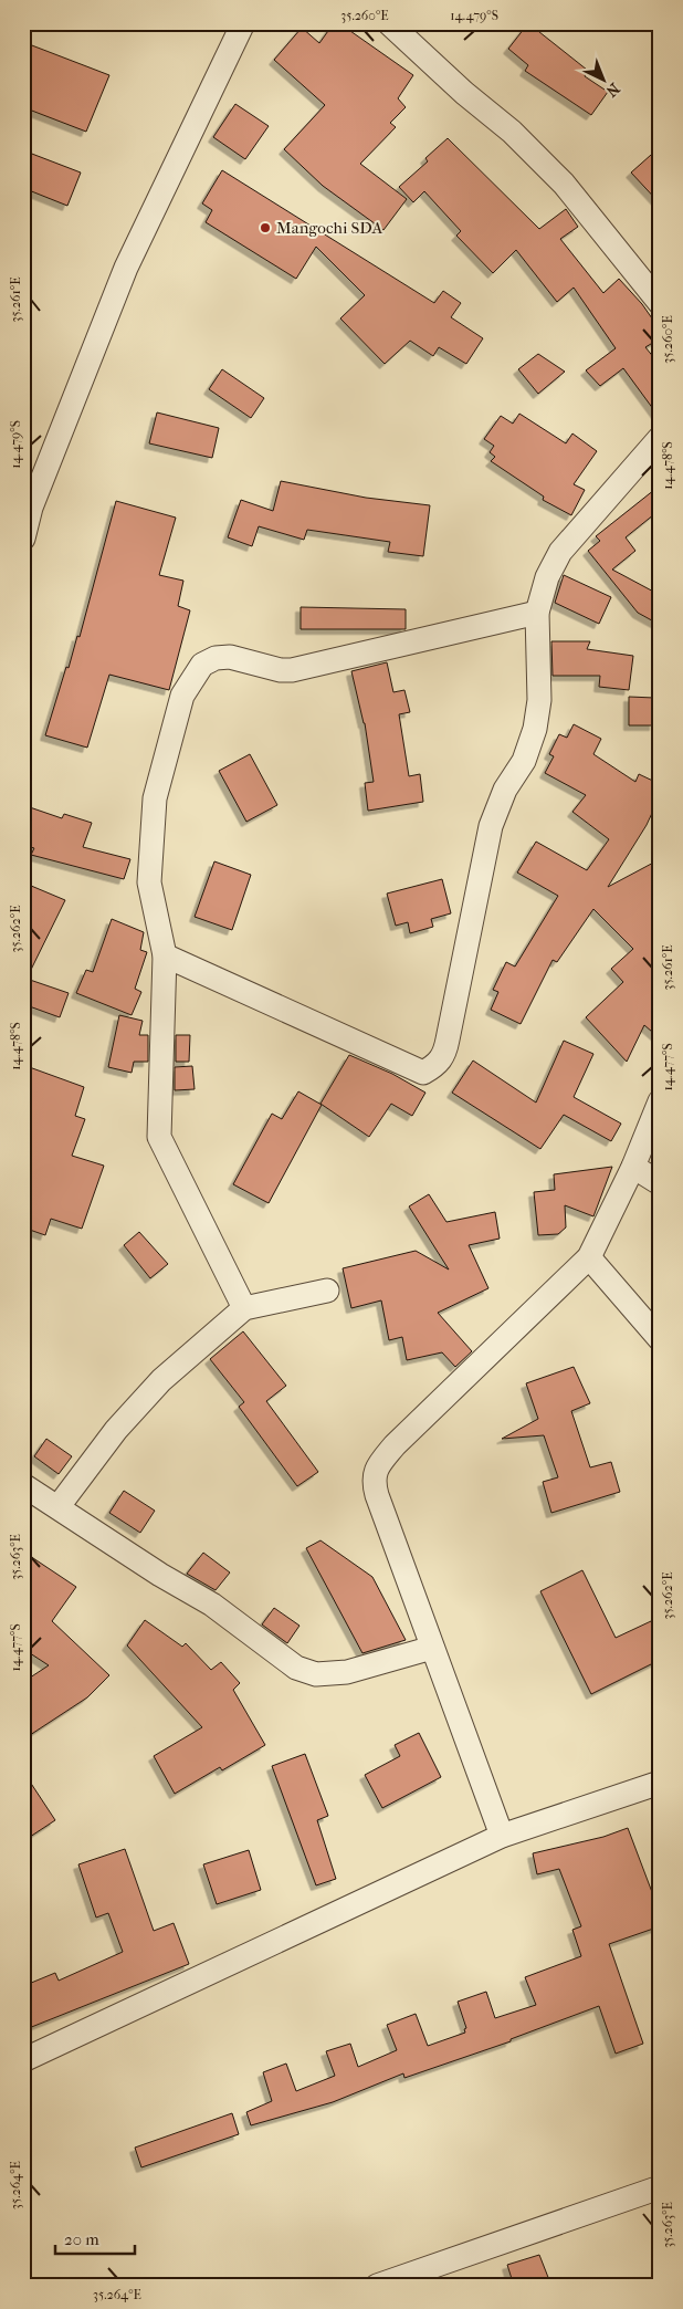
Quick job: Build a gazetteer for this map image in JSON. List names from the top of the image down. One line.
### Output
{"places":["Mangochi SDA"],"scale_bar":"20 m","north":"bottom right","coordinates":["35.260°E","14.479°S","35.261°E","14.478°S","35.262°E","14.477°S","35.263°E","35.264°E"]}
